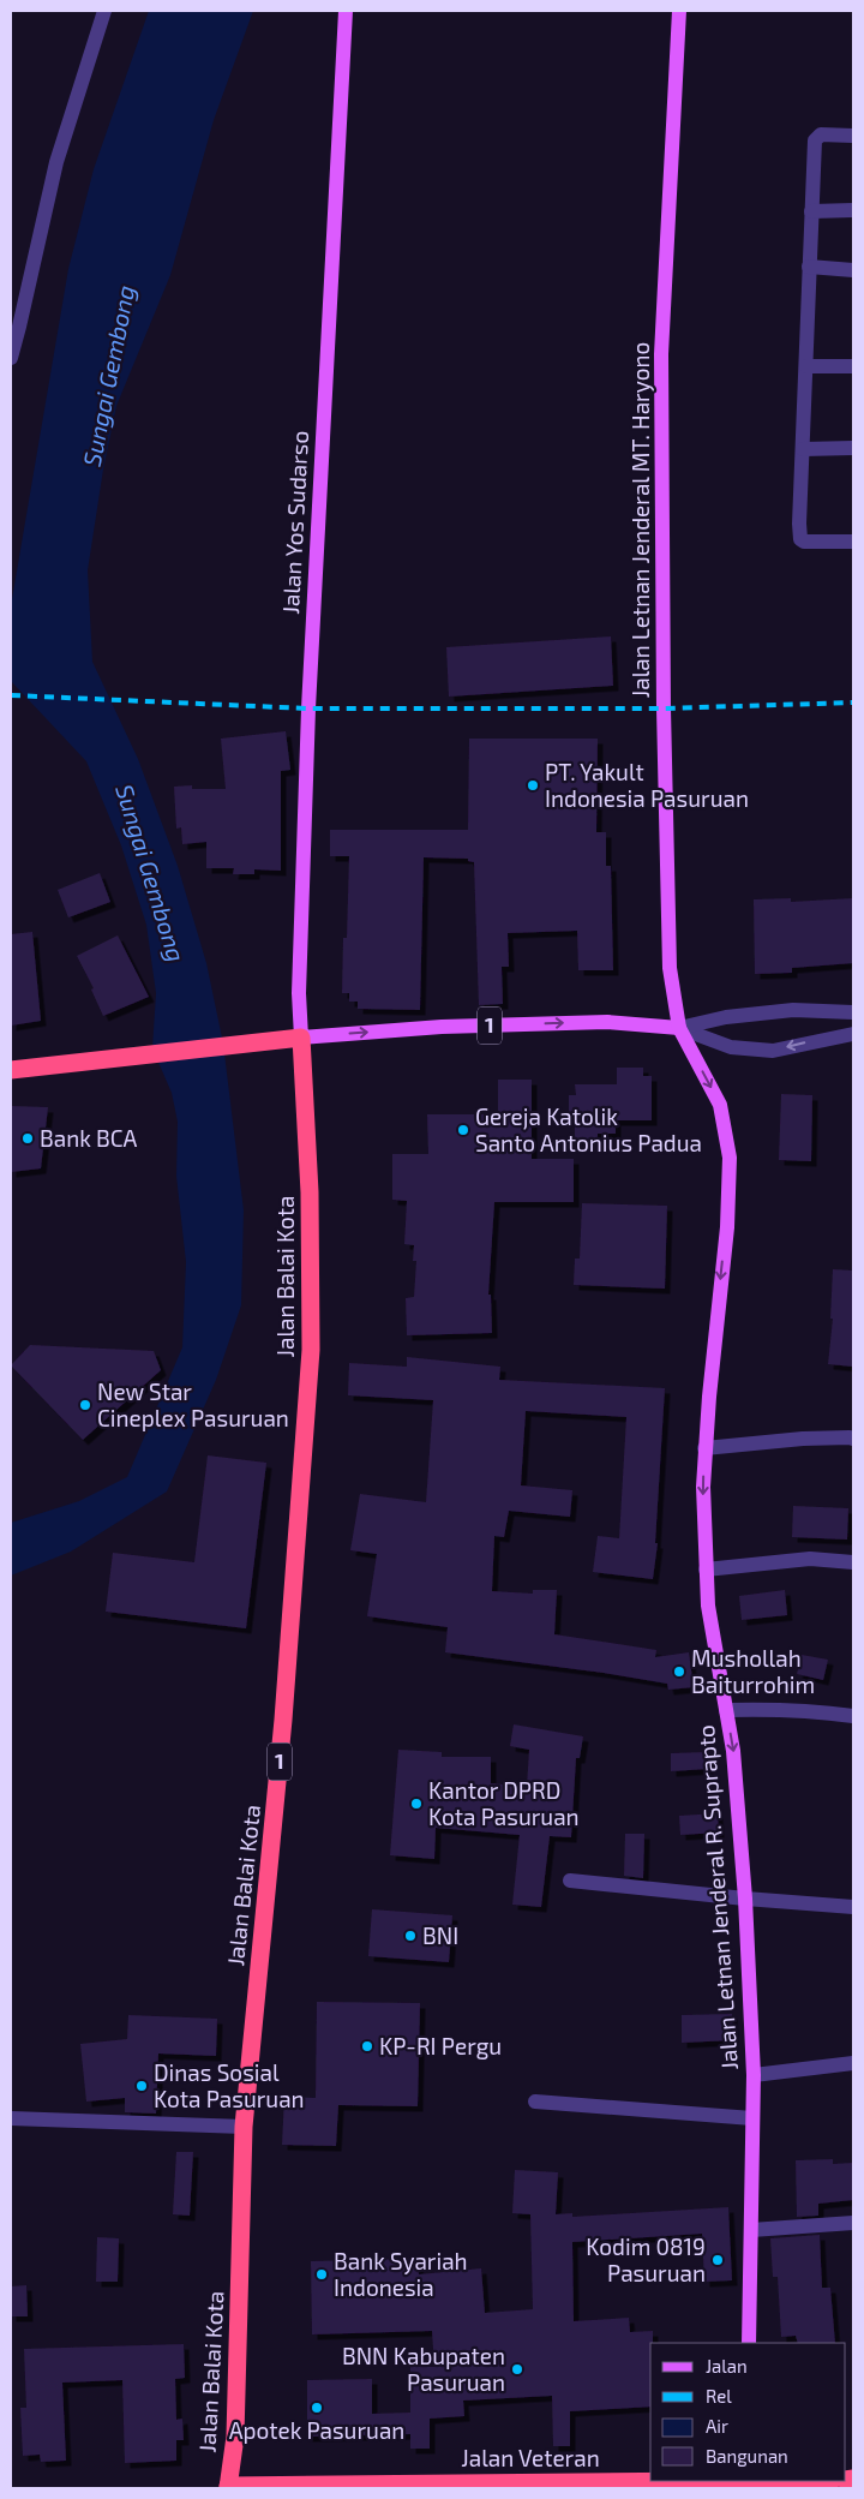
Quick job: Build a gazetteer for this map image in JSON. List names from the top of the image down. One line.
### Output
{"streets":{"highway":["1","Jalan Balai Kota","Jalan Veteran"],"main road":["Jalan Letnan Jenderal MT. Haryono","Jalan Yos Sudarso","Jalan Letnan Jenderal R. Suprapto"]},"crossings":[["Jalan Letnan Jenderal MT. Haryono","1"],["Jalan Letnan Jenderal MT. Haryono","Jalan Letnan Jenderal R. Suprapto"],["Jalan Yos Sudarso","1"],["Jalan Yos Sudarso","Jalan Balai Kota"],["1","Jalan Balai Kota"],["1","Jalan Letnan Jenderal R. Suprapto"],["Jalan Balai Kota","Jalan Veteran"]],"one_way":["Jalan Letnan Jenderal R. Suprapto"],"water":["Sungai Gembong"],"places":["PT. Yakult Indonesia Pasuruan","Gereja Katolik Santo Antonius Padua","Bank BCA","New Star Cineplex Pasuruan","Mushollah Baiturrohim","Kantor DPRD Kota Pasuruan","BNI","KP-RI Pergu","Dinas Sosial Kota Pasuruan","Kodim 0819 Pasuruan","Bank Syariah Indonesia","BNN Kabupaten Pasuruan","Apotek Pasuruan"],"legend":["Jalan","Rel","Air","Bangunan"]}
